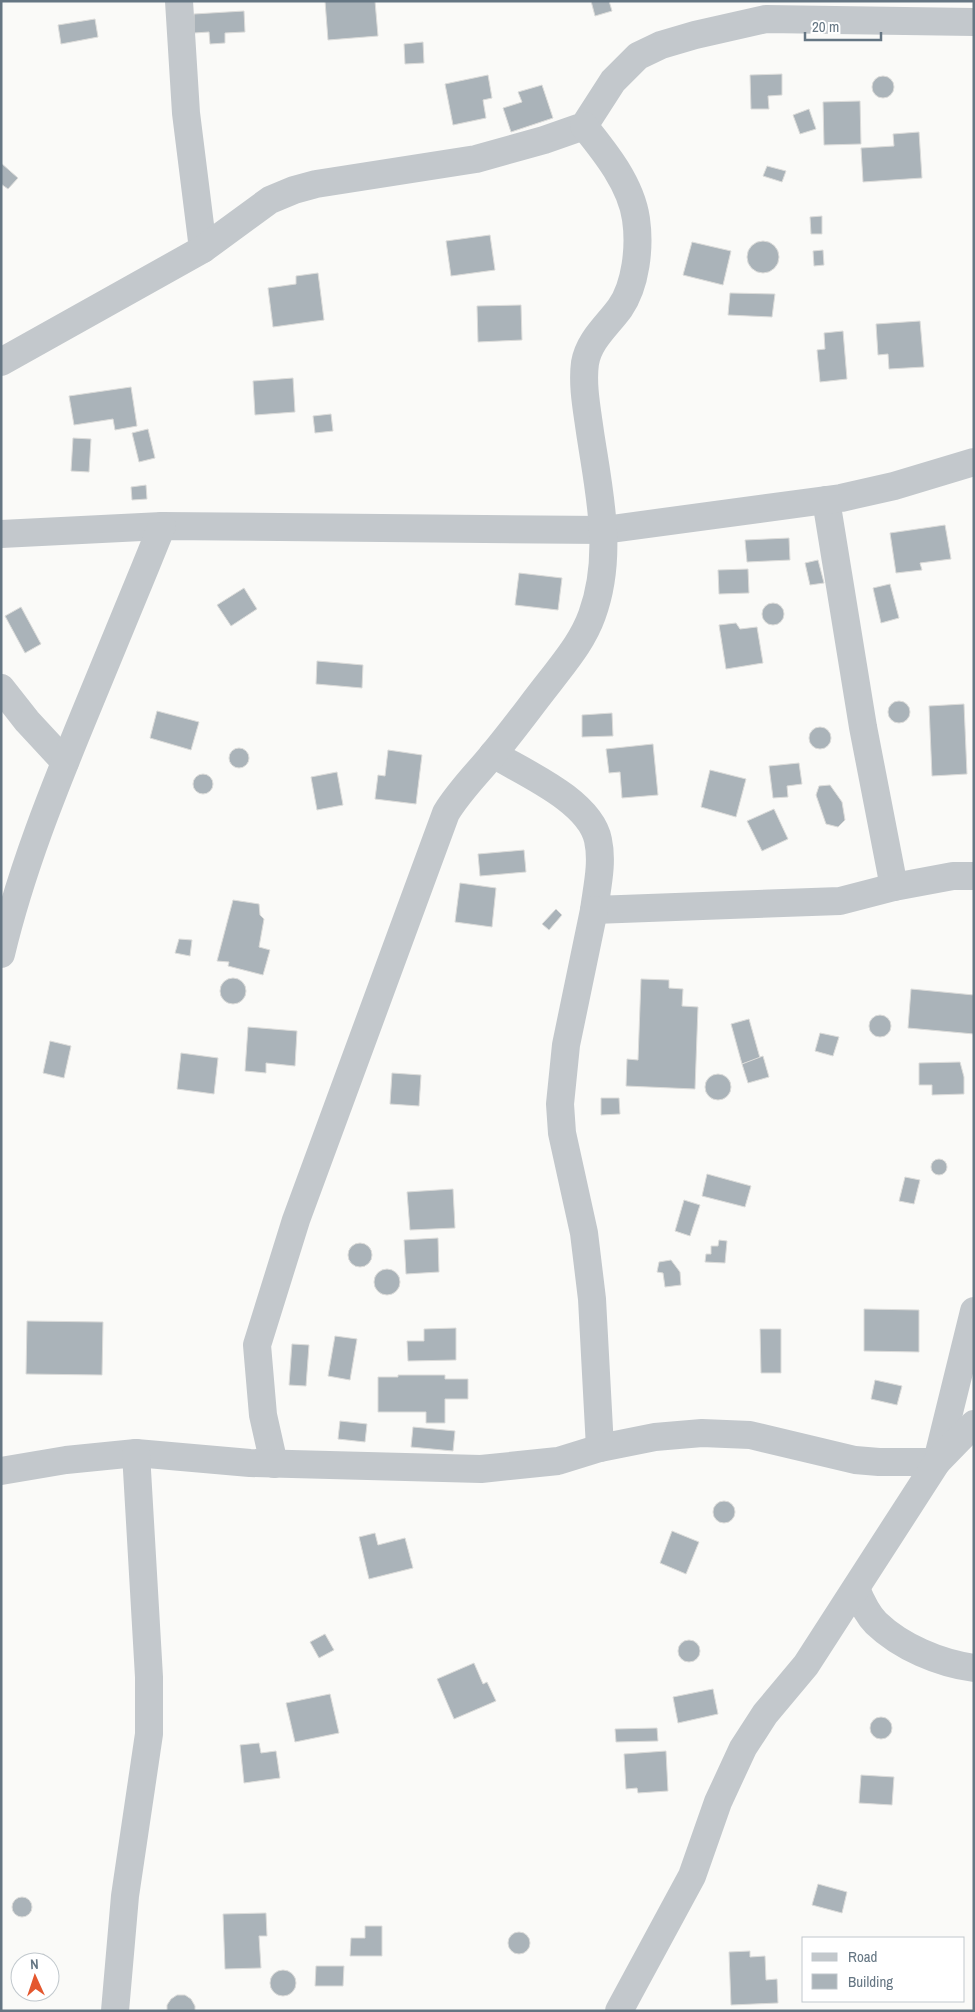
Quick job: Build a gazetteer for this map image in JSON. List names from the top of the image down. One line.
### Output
{"legend":["Road","Building"],"scale_bar":"20 m","north":"top"}
